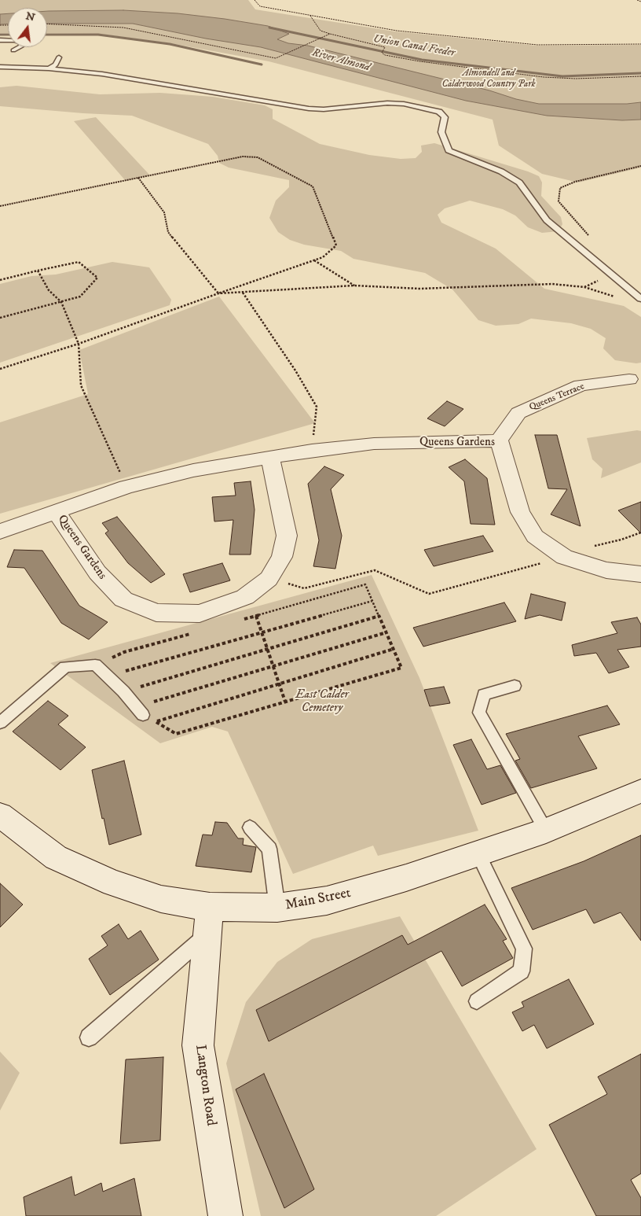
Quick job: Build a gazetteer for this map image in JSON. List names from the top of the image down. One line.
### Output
{"streets":{"street":["Queens Terrace","Queens Gardens","Main Street","Langton Road"]},"crossings":[["Queens Terrace","Queens Gardens"],["Main Street","Langton Road"]],"water":["Union Canal Feeder","River Almond"],"parks":["Almondell and Calderwood Country Park","East Calder Cemetery"],"north":"top"}
